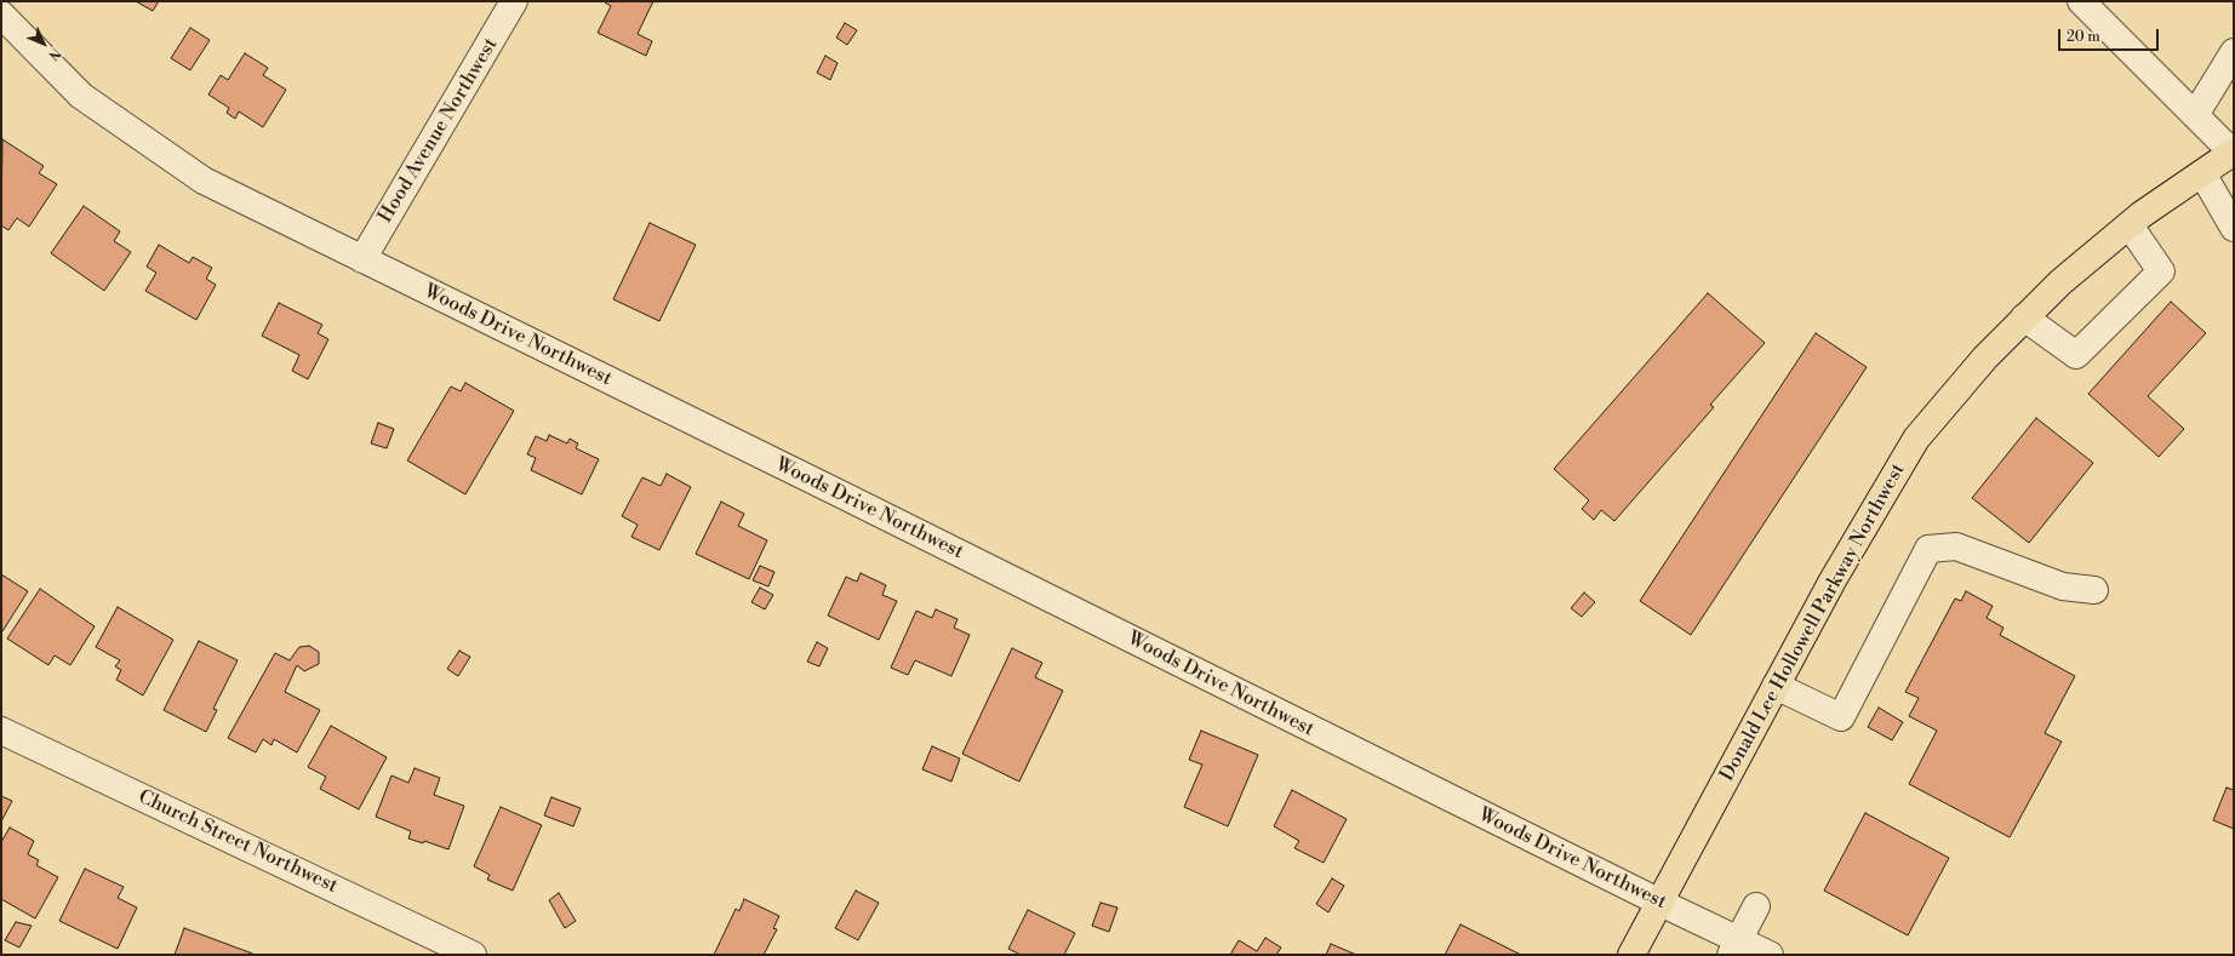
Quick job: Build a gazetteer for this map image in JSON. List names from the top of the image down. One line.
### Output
{"streets":{"main road":["Donald Lee Hollowell Parkway Northwest"],"street":["Hood Avenue Northwest","Woods Drive Northwest","Church Street Northwest"]},"crossings":[["Hood Avenue Northwest","Woods Drive Northwest"],["Woods Drive Northwest","Donald Lee Hollowell Parkway Northwest"]],"scale_bar":"20 m","north":"bottom right"}
